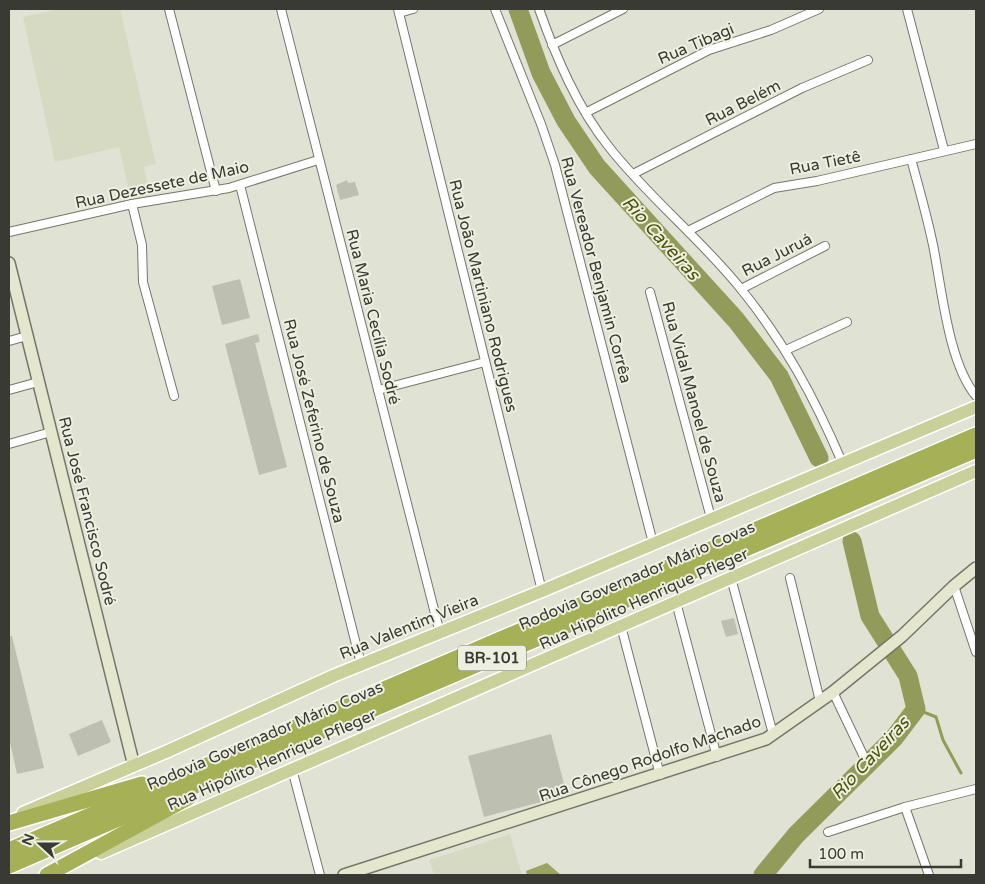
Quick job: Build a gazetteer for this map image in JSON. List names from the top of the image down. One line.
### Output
{"streets":{"highway":["Rodovia Governador Mário Covas","BR-101"],"main road":["Rua José Francisco Sodré","Rua Hipólito Henrique Pfleger","Rua Valentim Vieira","Rua Cônego Rodolfo Machado"],"street":["Rua Tibagi","Rua Belém","Rua Tietê","Rua Dezessete de Maio","Rua Juruá","Rua Vereador Benjamin Corrêa","Rua João Martiniano Rodrigues","Rua Maria Cecília Sodré","Rua Vidal Manoel de Souza","Rua José Zeferino de Souza"]},"crossings":[["Rua Dezessete de Maio","Rua Maria Cecília Sodré"],["Rua Dezessete de Maio","Rua José Zeferino de Souza"],["Rua Vereador Benjamin Corrêa","Rua Valentim Vieira"],["Rua João Martiniano Rodrigues","Rua Valentim Vieira"],["Rua Maria Cecília Sodré","Rua Valentim Vieira"],["Rua Vidal Manoel de Souza","Rua Valentim Vieira"],["Rua José Zeferino de Souza","Rua Valentim Vieira"],["Rua José Francisco Sodré","Rua Valentim Vieira"]],"water":["Rio Caveiras"],"scale_bar":"100 m","north":"left"}
